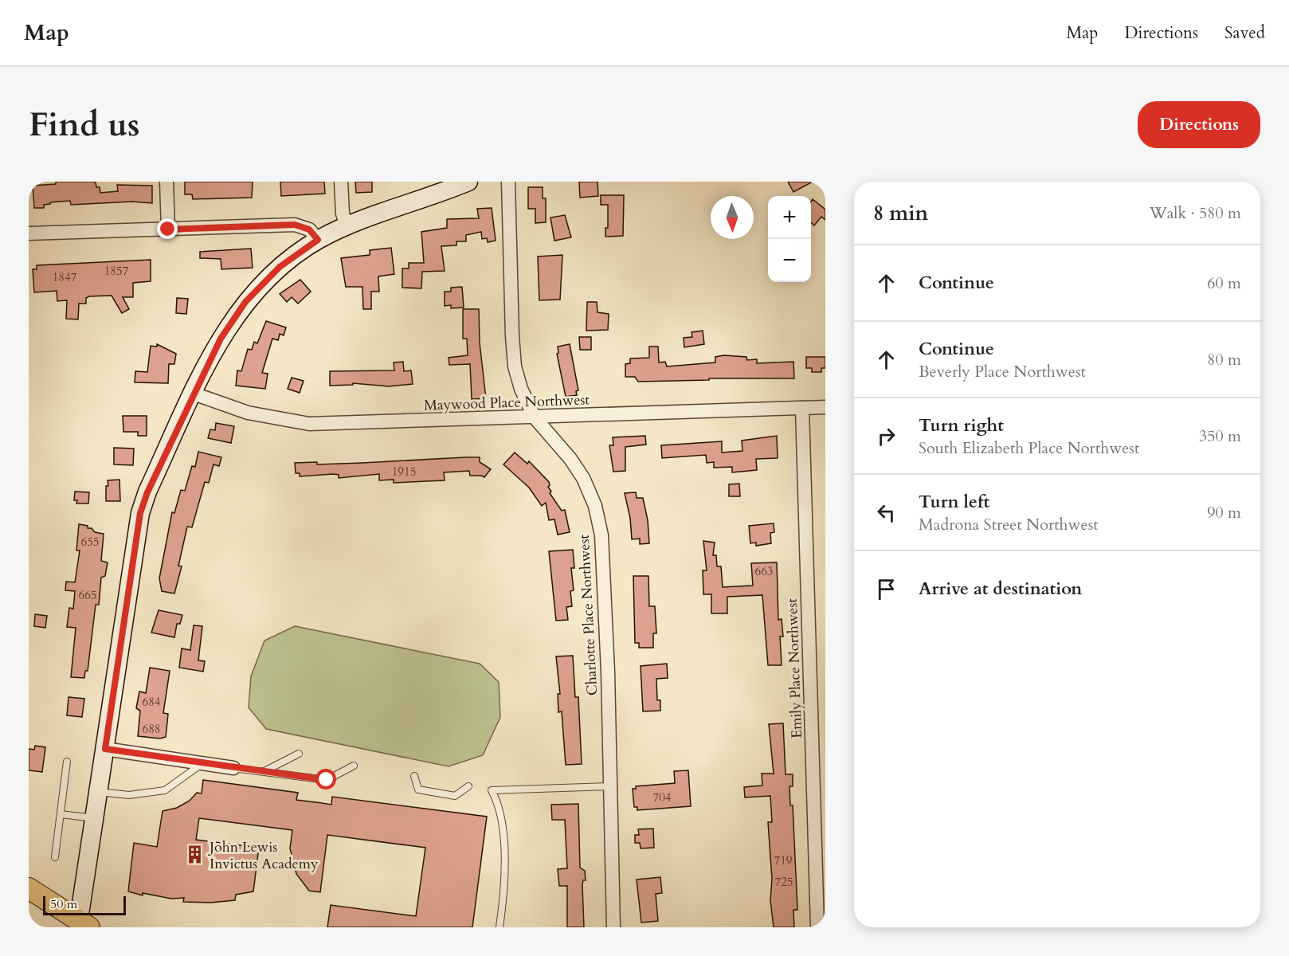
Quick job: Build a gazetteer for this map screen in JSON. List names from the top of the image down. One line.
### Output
{"streets":{"street":["Maywood Place Northwest","Charlotte Place Northwest","Emily Place Northwest"]},"crossings":[["Maywood Place Northwest","Charlotte Place Northwest"],["Maywood Place Northwest","Emily Place Northwest"]],"places":{"building":["John Lewis Invictus Academy"]},"house_numbers":["1857","1847","1915","655","663","665","684","688","704","719","725"],"scale_bar":"50 m","north":"bottom","page":{"header":"Map","nav":["Map","Directions","Saved"],"buttons":"Directions","title":"Find us","heading":["8 min","Walk · 580 m"],"map_buttons":["+","−"],"list":[["Continue","60 m"],["Continue","Beverly Place Northwest","80 m"],["Turn right","South Elizabeth Place Northwest","350 m"],["Turn left","Madrona Street Northwest","90 m"],"Arrive at destination"],"scale":"50 m"}}
